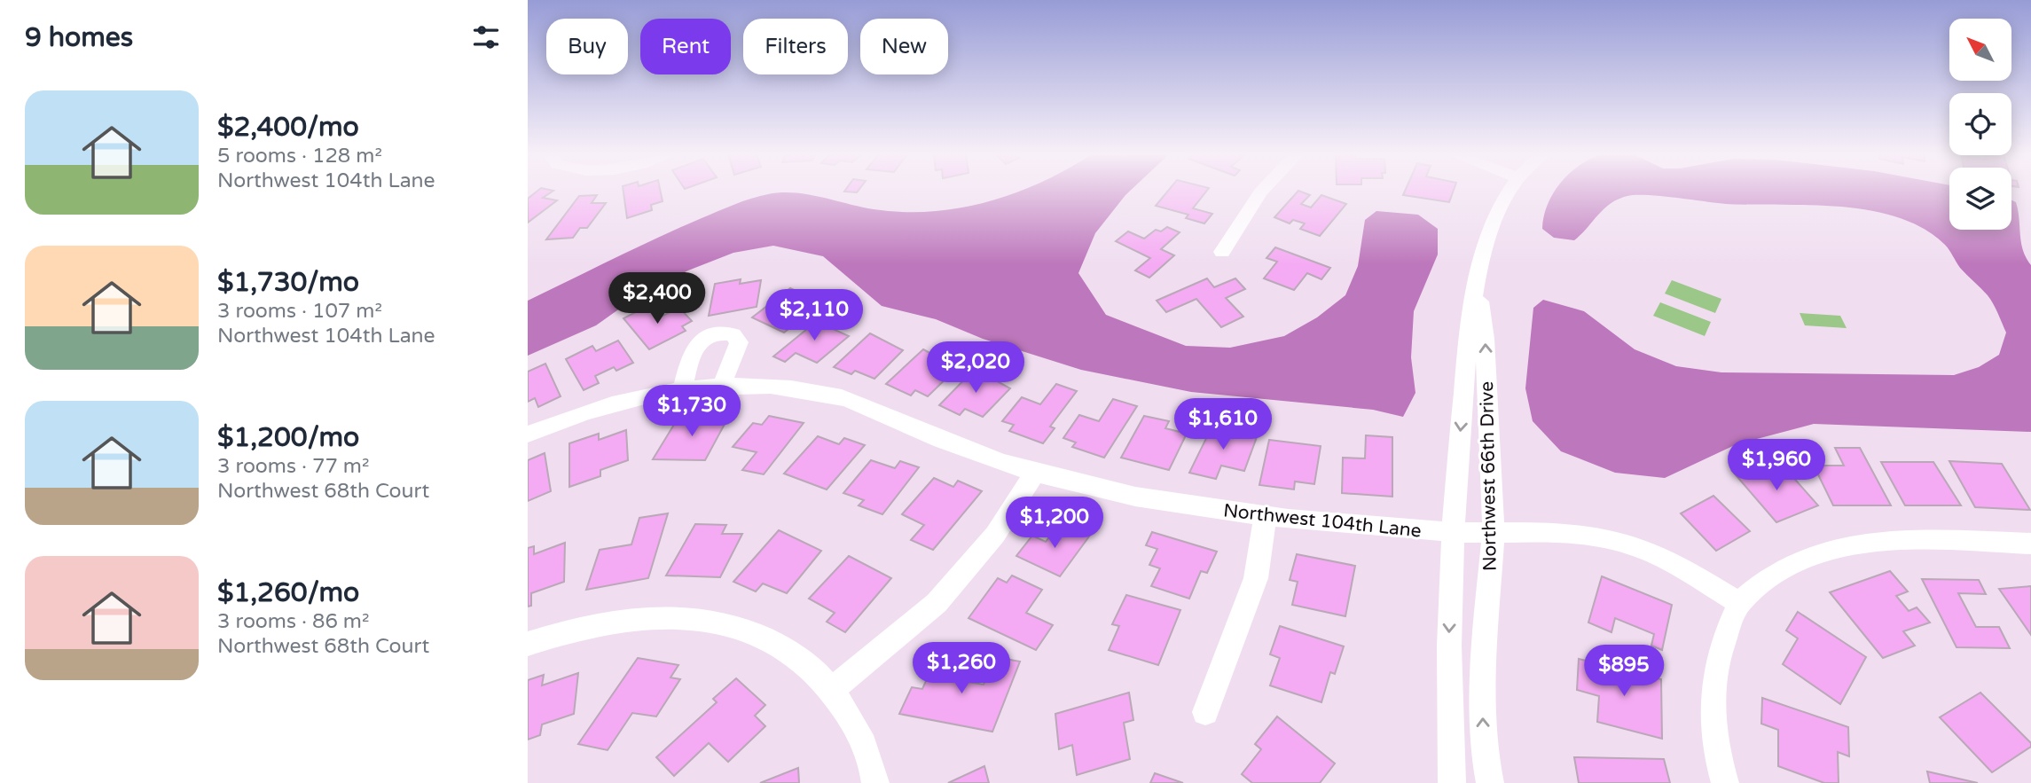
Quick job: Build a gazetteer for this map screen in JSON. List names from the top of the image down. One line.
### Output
{"streets":{"street":["Northwest 66th Drive","Northwest 104th Lane"]},"crossings":[["Northwest 66th Drive","Northwest 104th Lane"]],"north":"top left","page":{"heading":"9 homes","chip":["Buy","Rent","Filters","New"],"list":[{"name":"$2,400/mo","note":"5 rooms · 128 m² · Northwest 104th Lane"},{"name":"$1,730/mo","note":"3 rooms · 107 m² · Northwest 104th Lane"},{"name":"$1,200/mo","note":"3 rooms · 77 m² · Northwest 68th Court"},{"name":"$1,260/mo","note":"3 rooms · 86 m² · Northwest 68th Court"}],"price":["$2,400","$2,110","$2,020","$1,730","$1,610","$1,960","$1,200","$1,260","$895"]}}
